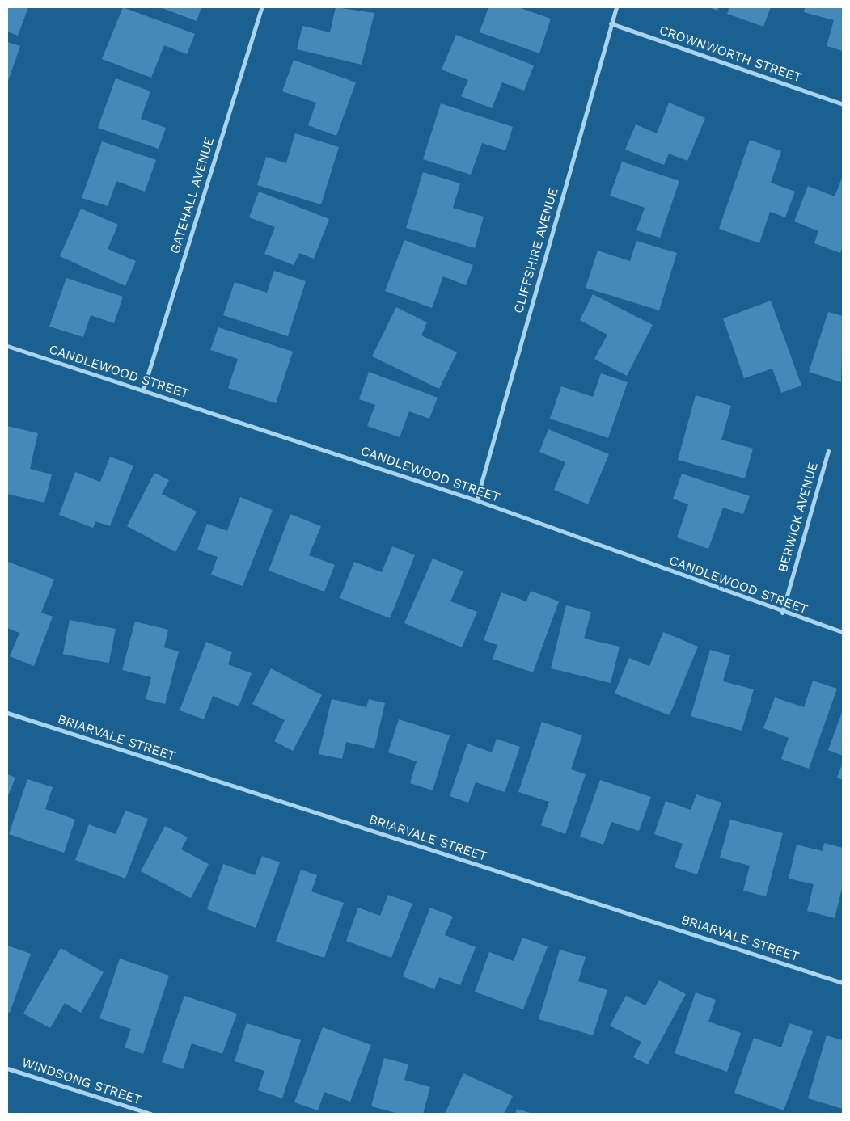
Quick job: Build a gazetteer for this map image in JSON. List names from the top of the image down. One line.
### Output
{"streets":{"street":["CROWNWORTH STREET","GATEHALL AVENUE","CLIFFSHIRE AVENUE","CANDLEWOOD STREET","BERWICK AVENUE","BRIARVALE STREET","WINDSONG STREET"]},"crossings":[["CROWNWORTH STREET","CLIFFSHIRE AVENUE"],["GATEHALL AVENUE","CANDLEWOOD STREET"],["CLIFFSHIRE AVENUE","CANDLEWOOD STREET"],["CANDLEWOOD STREET","BERWICK AVENUE"]]}
